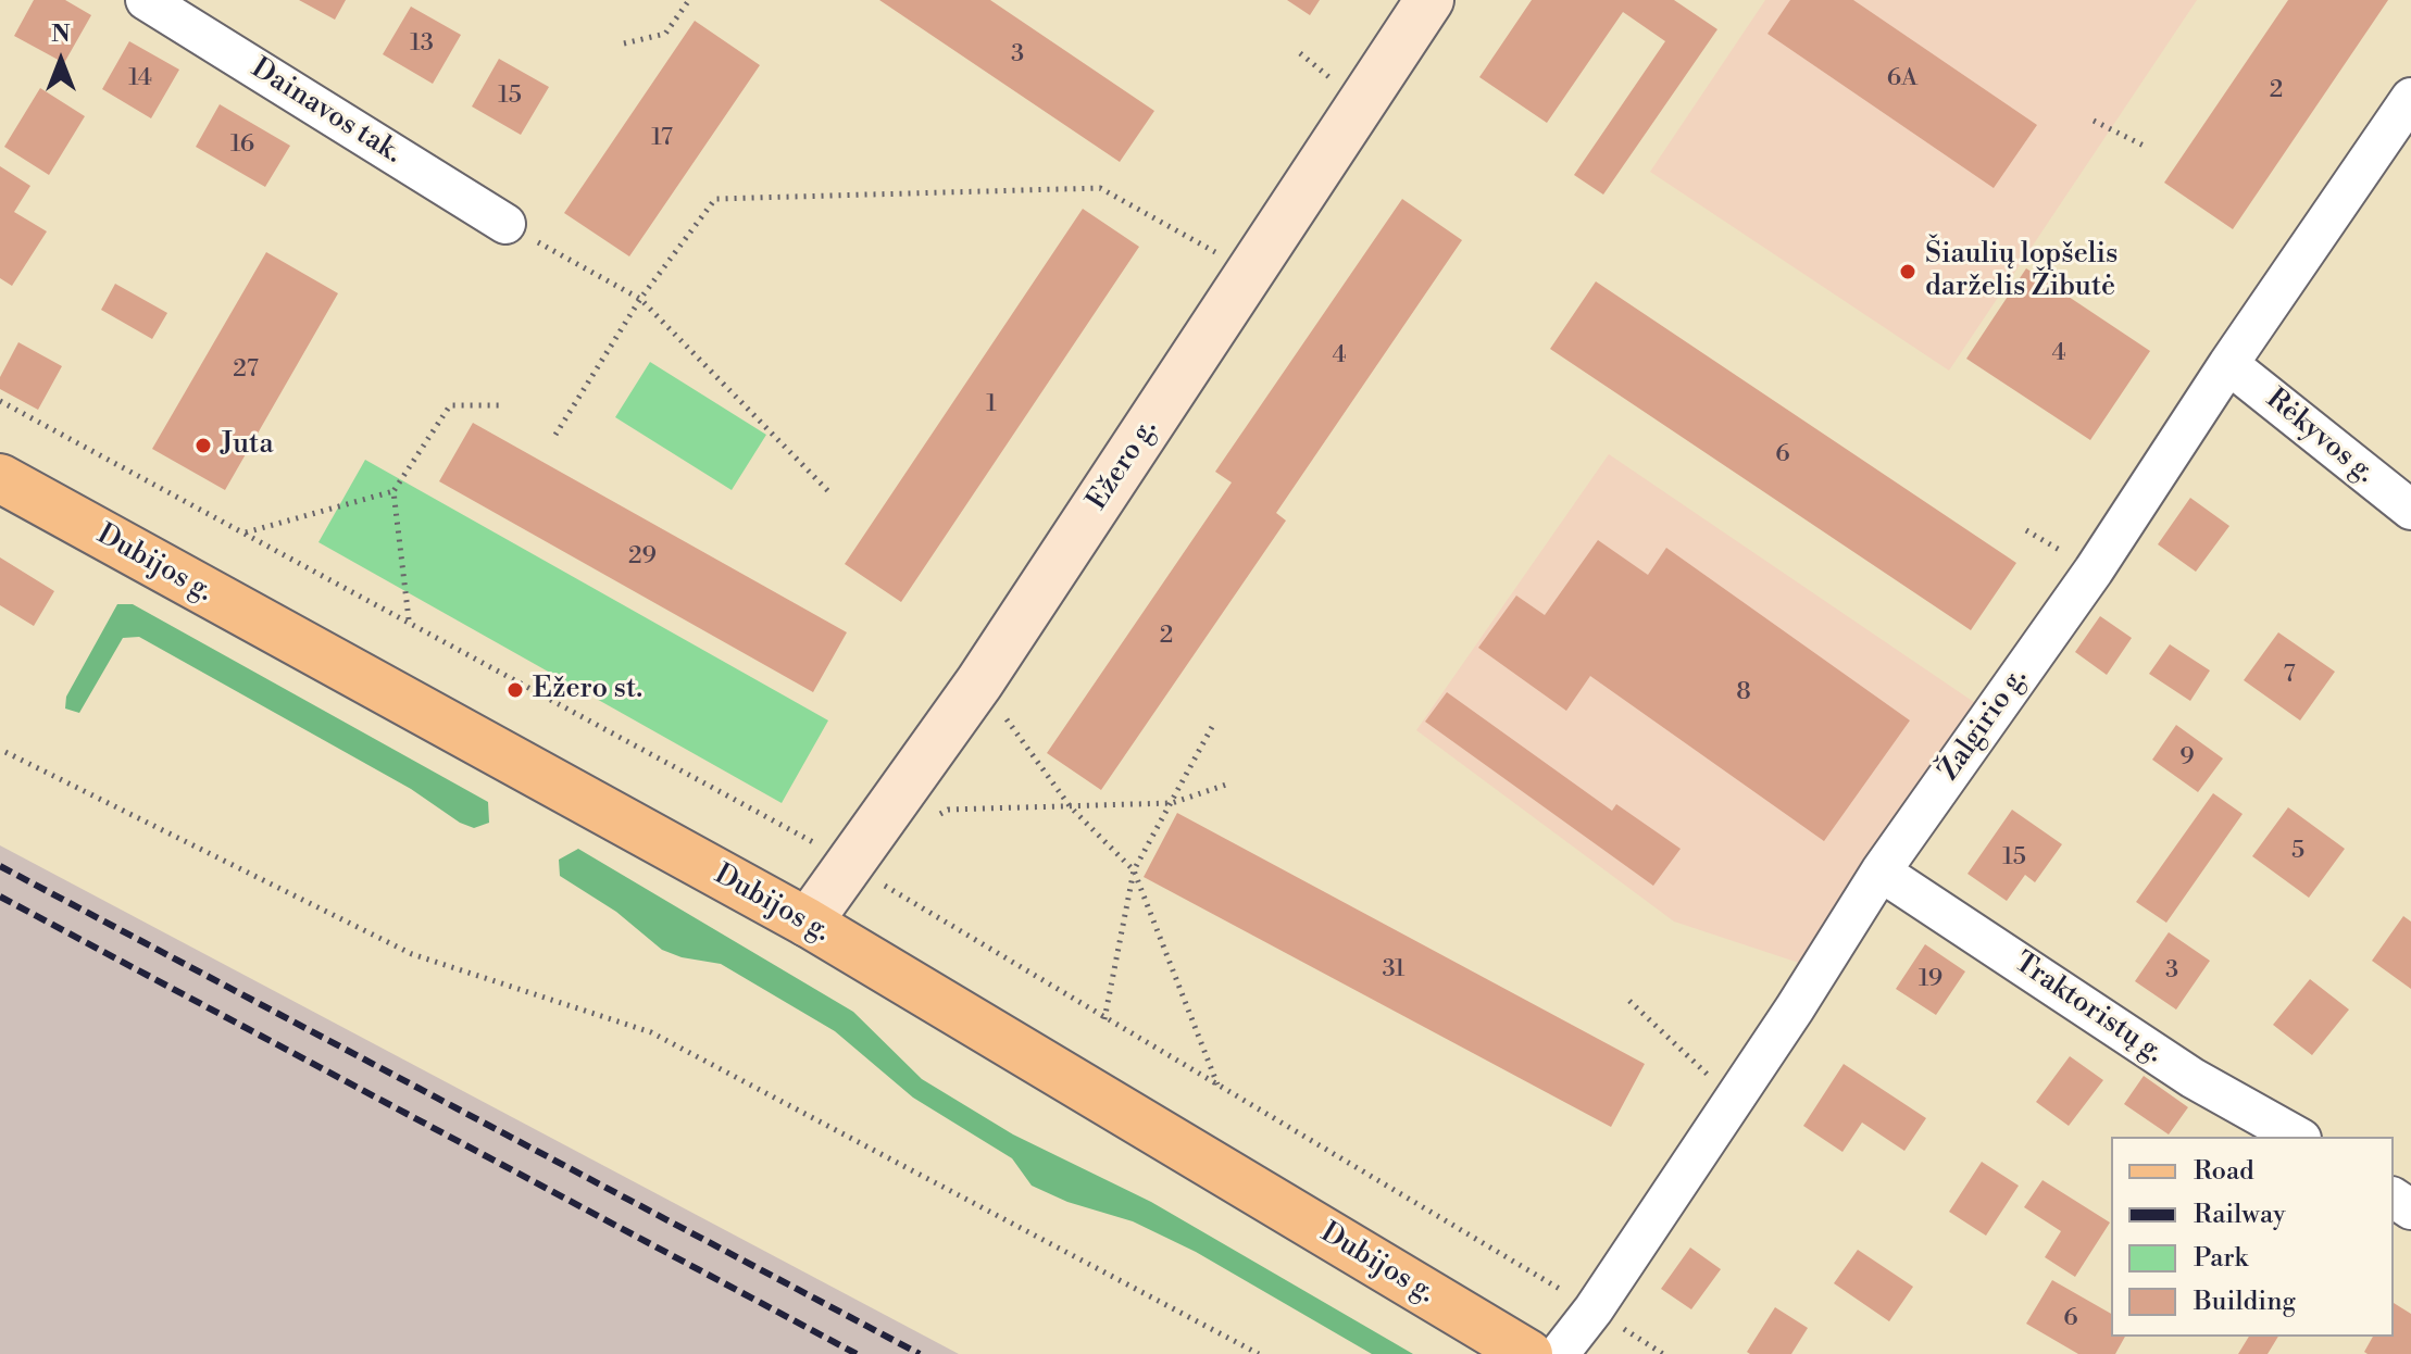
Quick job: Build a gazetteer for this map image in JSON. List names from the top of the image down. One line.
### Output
{"streets":{"main road":["Ežero g.","Dubijos g."],"street":["Dainavos tak.","Rėkyvos g.","Žalgirio g.","Traktoristų g."]},"crossings":[["Rėkyvos g.","Žalgirio g."],["Ežero g.","Dubijos g."],["Žalgirio g.","Traktoristų g."]],"places":["Šiaulių lopšelis darželis Žibutė","Juta","Ežero st."],"house_numbers":["13","3","14","6A","2","15","17","16","4","4","27","1","6","29","2","7","8","9","5","15","31","3","19","6"],"legend":["Road","Railway","Park","Building"],"north":"top"}
